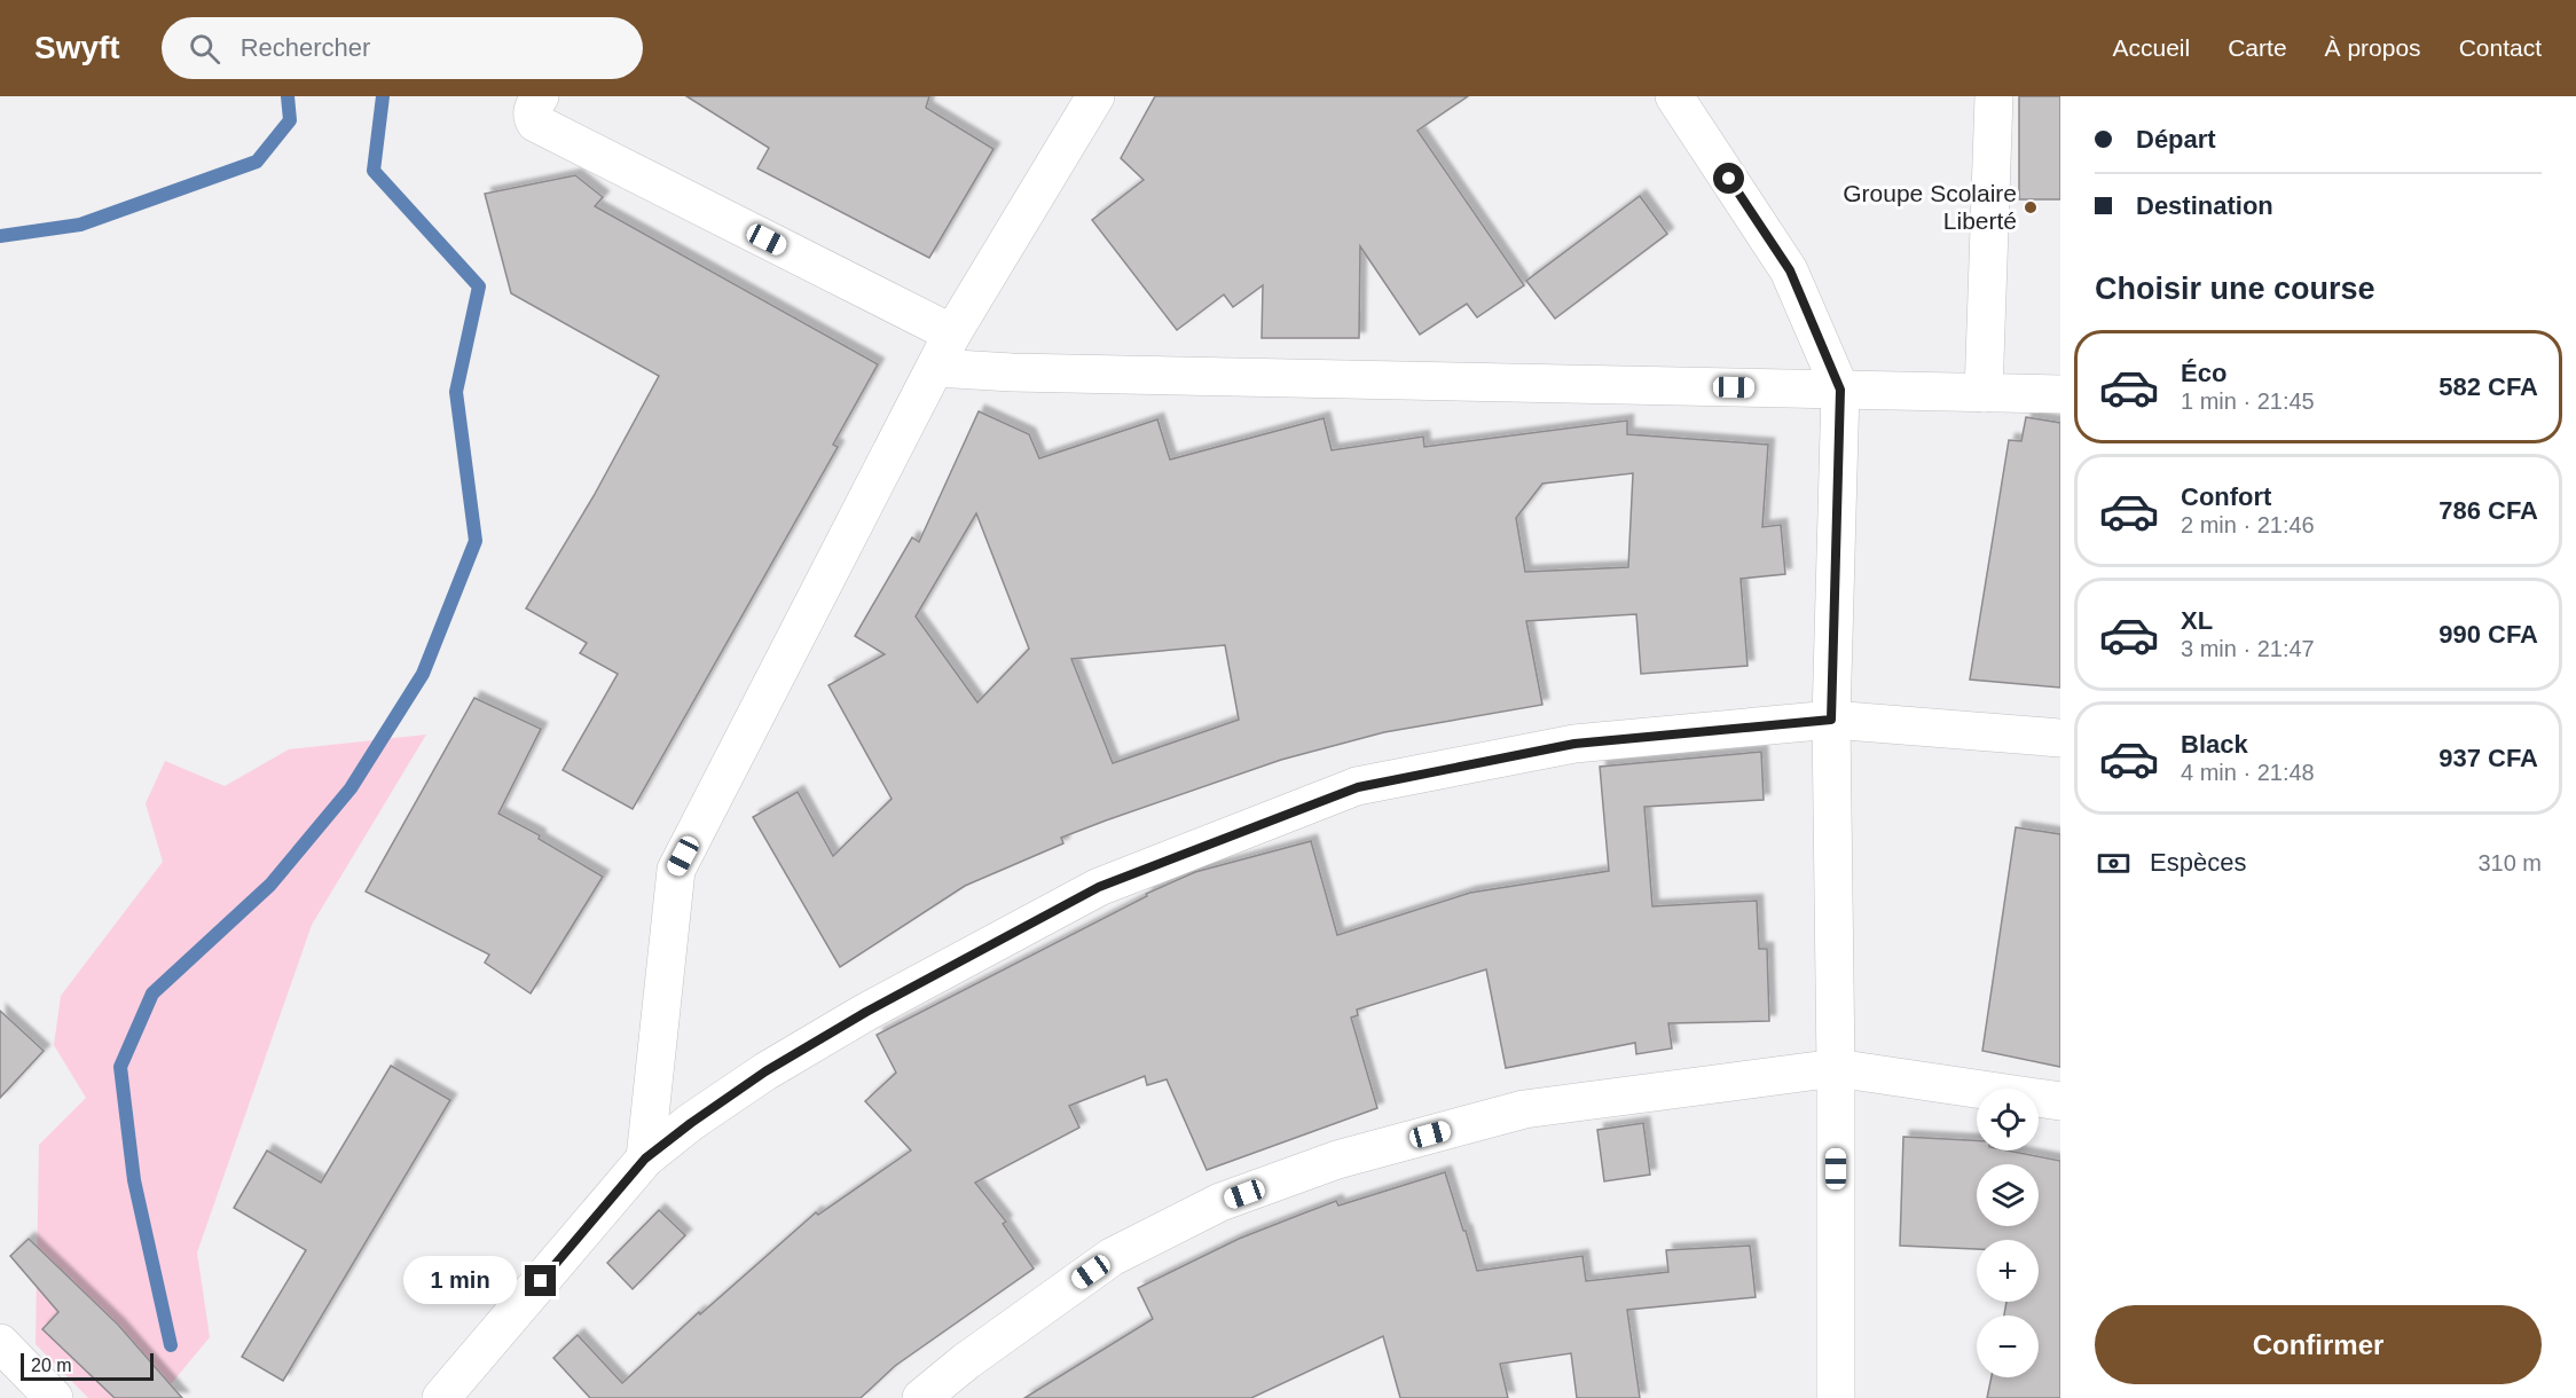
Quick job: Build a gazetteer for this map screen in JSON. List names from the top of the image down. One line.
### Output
{"places":["Groupe Scolaire Liberté"],"scale_bar":"20 m","page":{"header":"Swyft","search":"Rechercher","nav":["Accueil","Carte","À propos","Contact"],"banner":["Départ","Destination"],"heading":"Choisir une course","list":[{"name":"Éco","note":"1 min · 21:45","value":"582 CFA"},{"name":"Confort","note":"2 min · 21:46","value":"786 CFA"},{"name":"XL","note":"3 min · 21:47","value":"990 CFA"},{"name":"Black","note":"4 min · 21:48","value":"937 CFA"}],"pay":["Espèces","310 m"],"map_buttons":["+","−"],"bubble":"1 min","buttons":"Confirmer","scale":"20 m"}}
